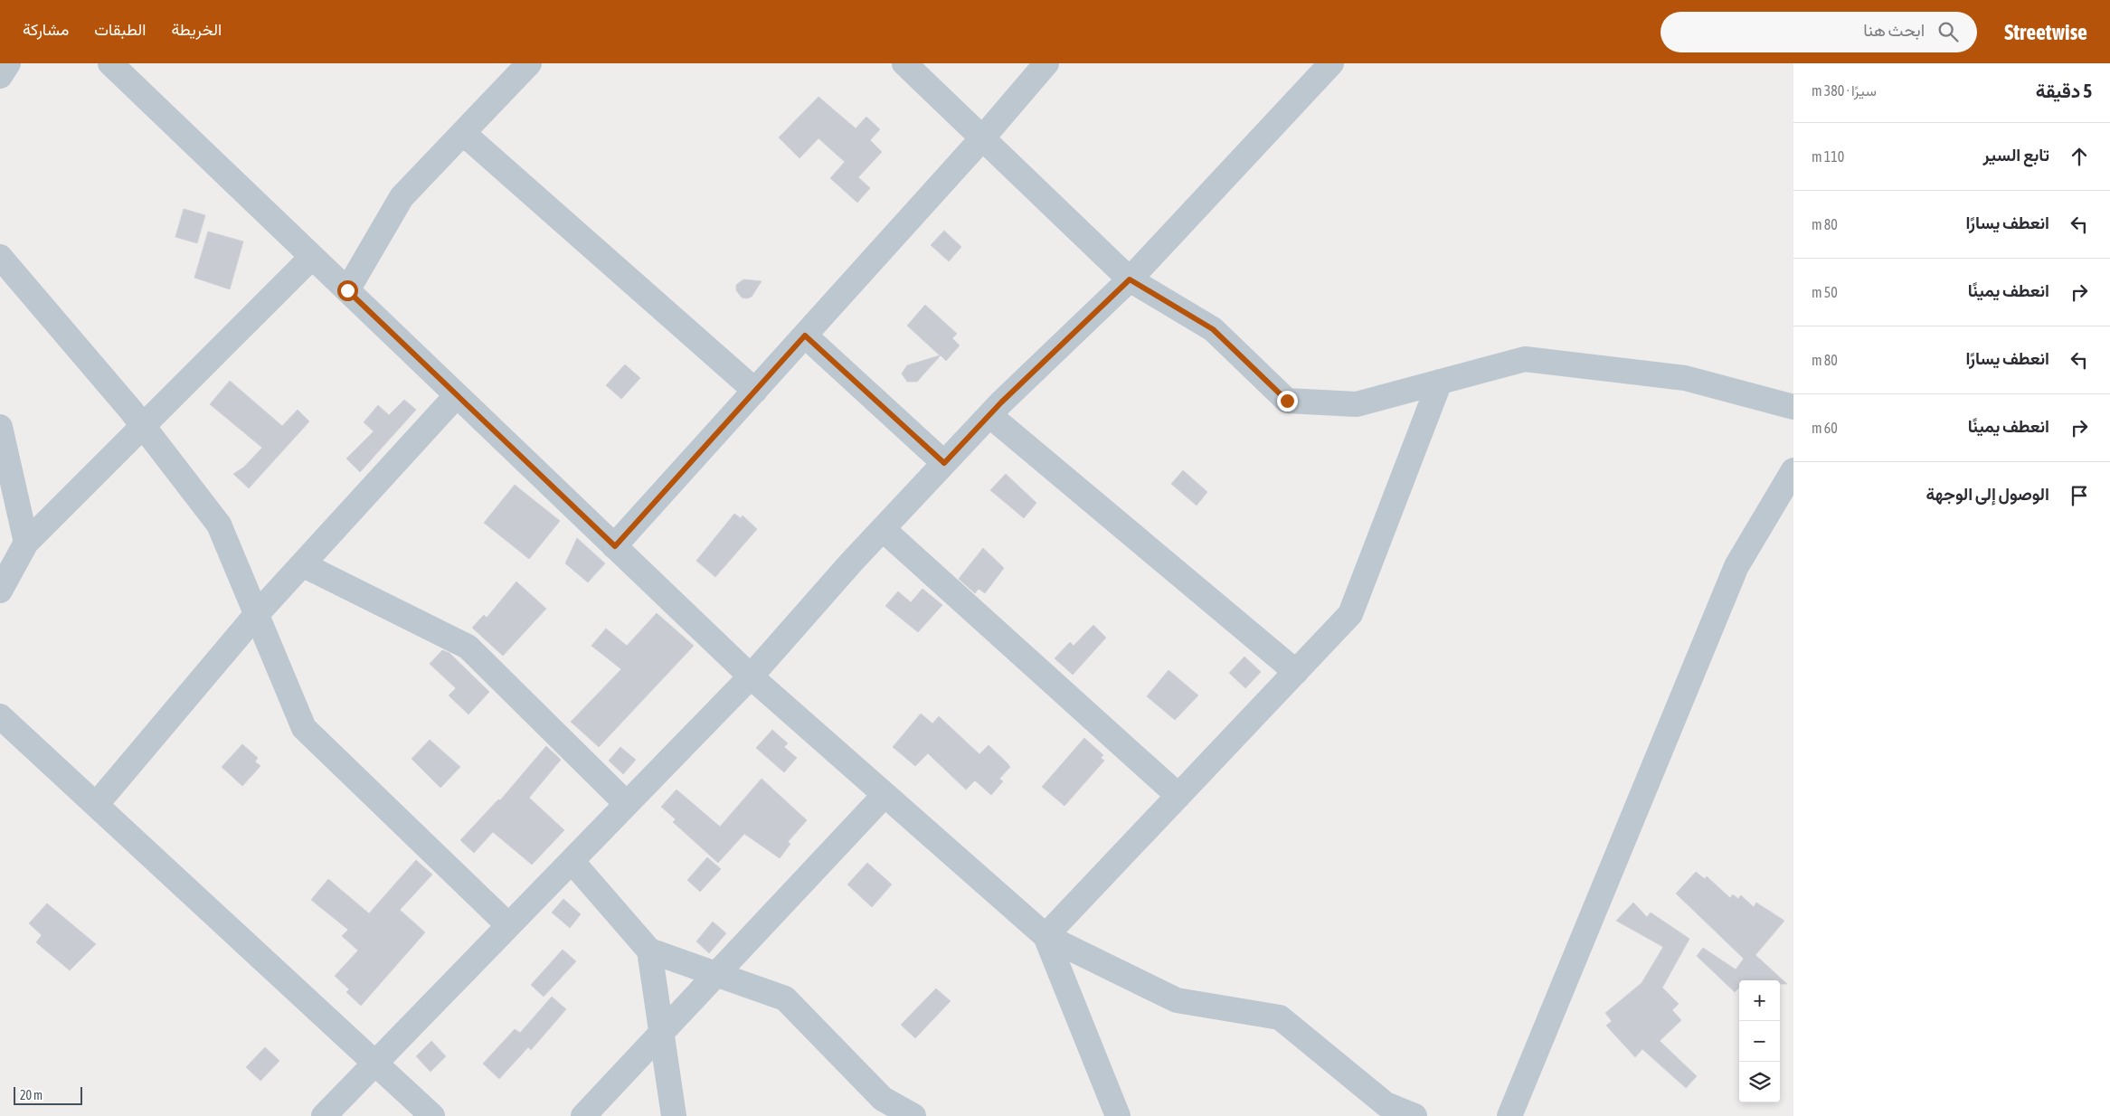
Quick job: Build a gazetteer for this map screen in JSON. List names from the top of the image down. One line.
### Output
{"scale_bar":"20 m","page":{"header":"Streetwise","search":"ابحث هنا","nav":["الخريطة","الطبقات","مشاركة"],"heading":["5 دقيقة","سيرًا · 380 m"],"list":[["تابع السير","110 m"],["انعطف يسارًا","80 m"],["انعطف يمينًا","50 m"],["انعطف يسارًا","80 m"],["انعطف يمينًا","60 m"],"الوصول إلى الوجهة"],"map_buttons":["+","−"],"scale":"20 m"}}
